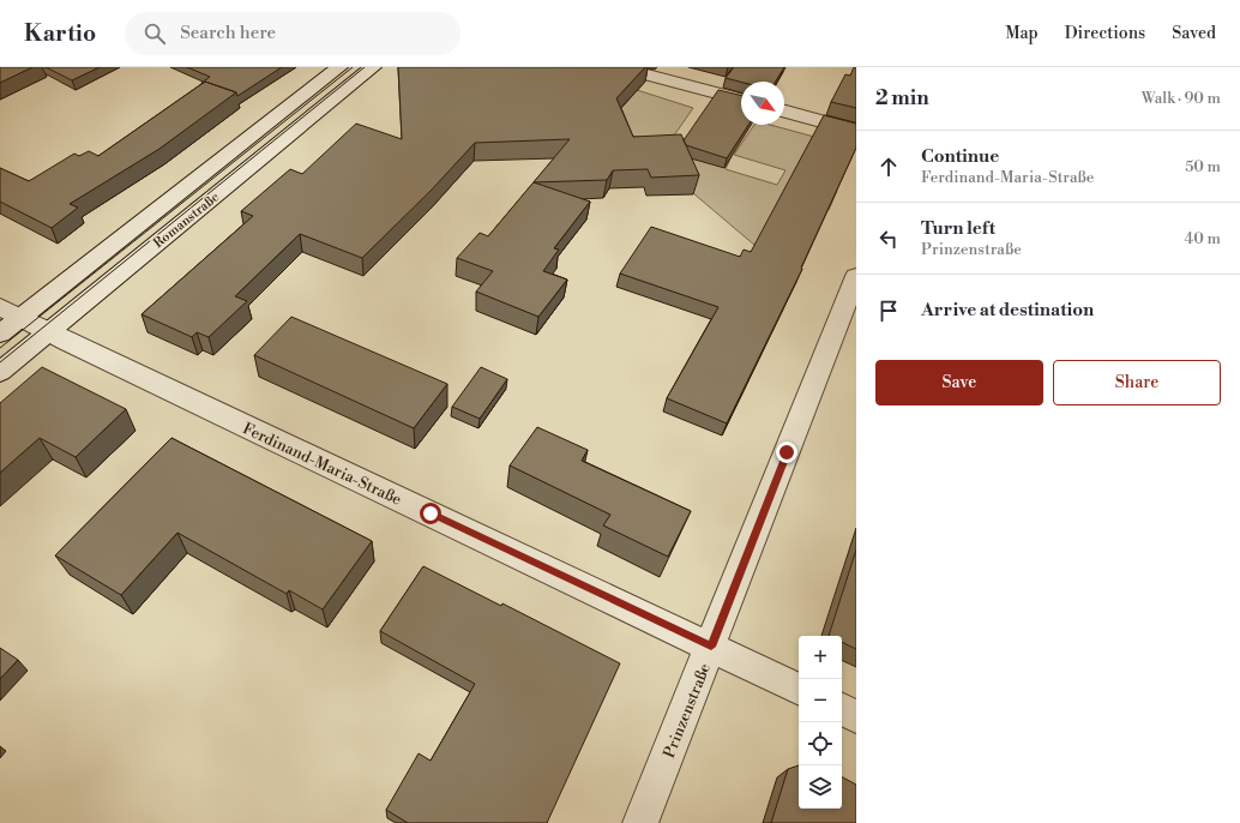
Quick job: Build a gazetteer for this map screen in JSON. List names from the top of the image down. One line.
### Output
{"streets":{"street":["Romanstraße","Ferdinand-Maria-Straße","Prinzenstraße"]},"crossings":[["Romanstraße","Ferdinand-Maria-Straße"],["Ferdinand-Maria-Straße","Prinzenstraße"]],"north":"bottom right","page":{"header":"Kartio","search":"Search here","nav":["Map","Directions","Saved"],"heading":["2 min","Walk · 90 m"],"list":[["Continue","Ferdinand-Maria-Straße","50 m"],["Turn left","Prinzenstraße","40 m"],"Arrive at destination"],"buttons":["Save","Share"],"map_buttons":["+","−"]}}
